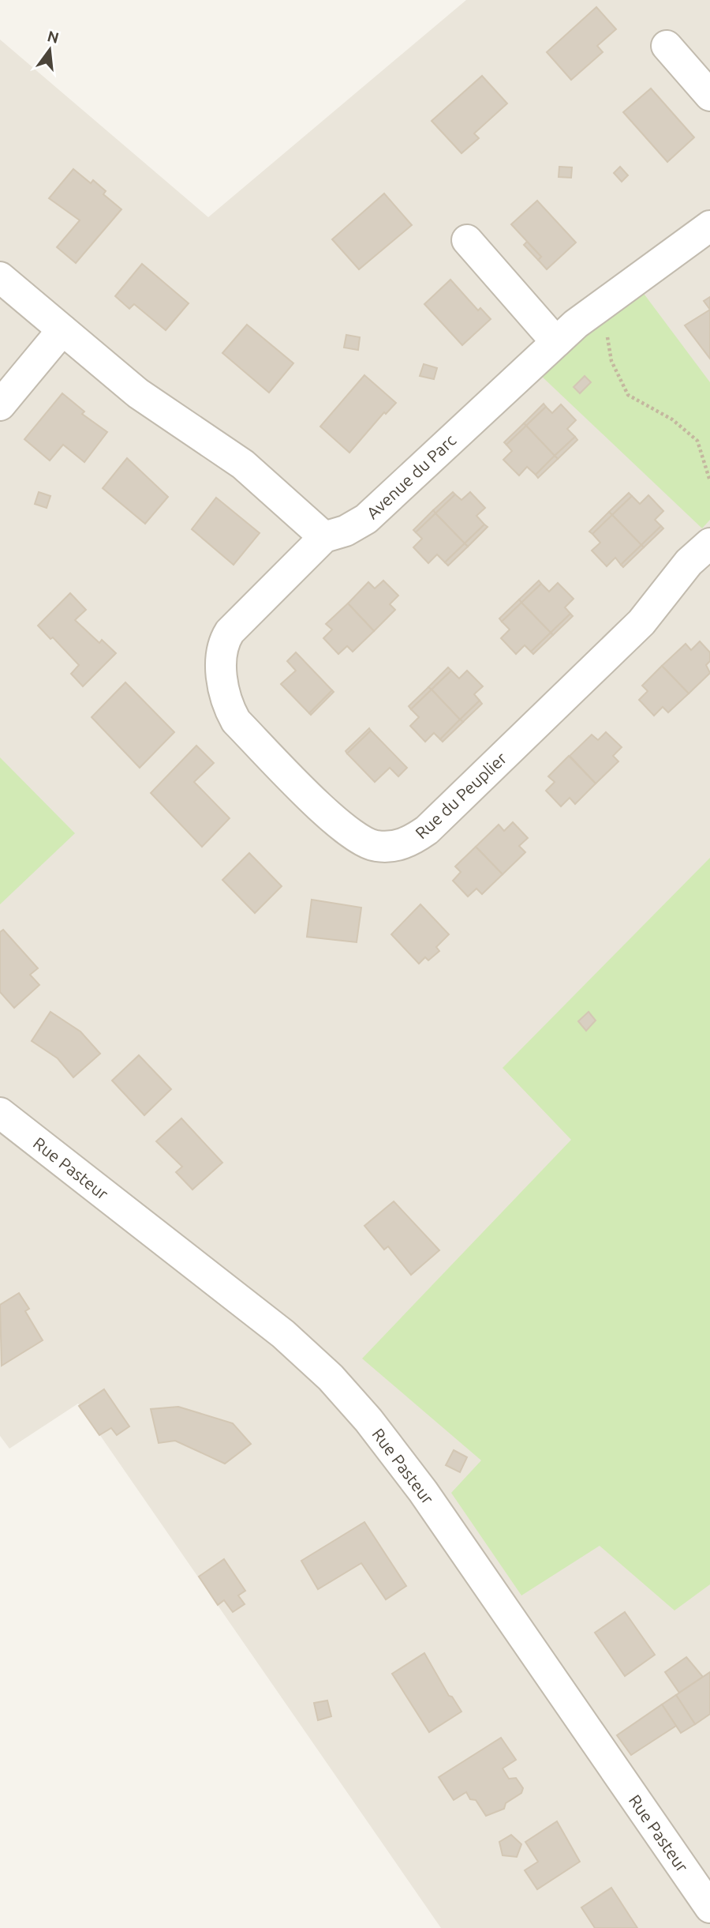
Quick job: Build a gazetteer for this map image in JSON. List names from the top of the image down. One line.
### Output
{"streets":{"street":["Avenue du Parc","Rue du Peuplier","Rue Pasteur"]},"crossings":[["Avenue du Parc","Rue du Peuplier"]],"north":"top"}
